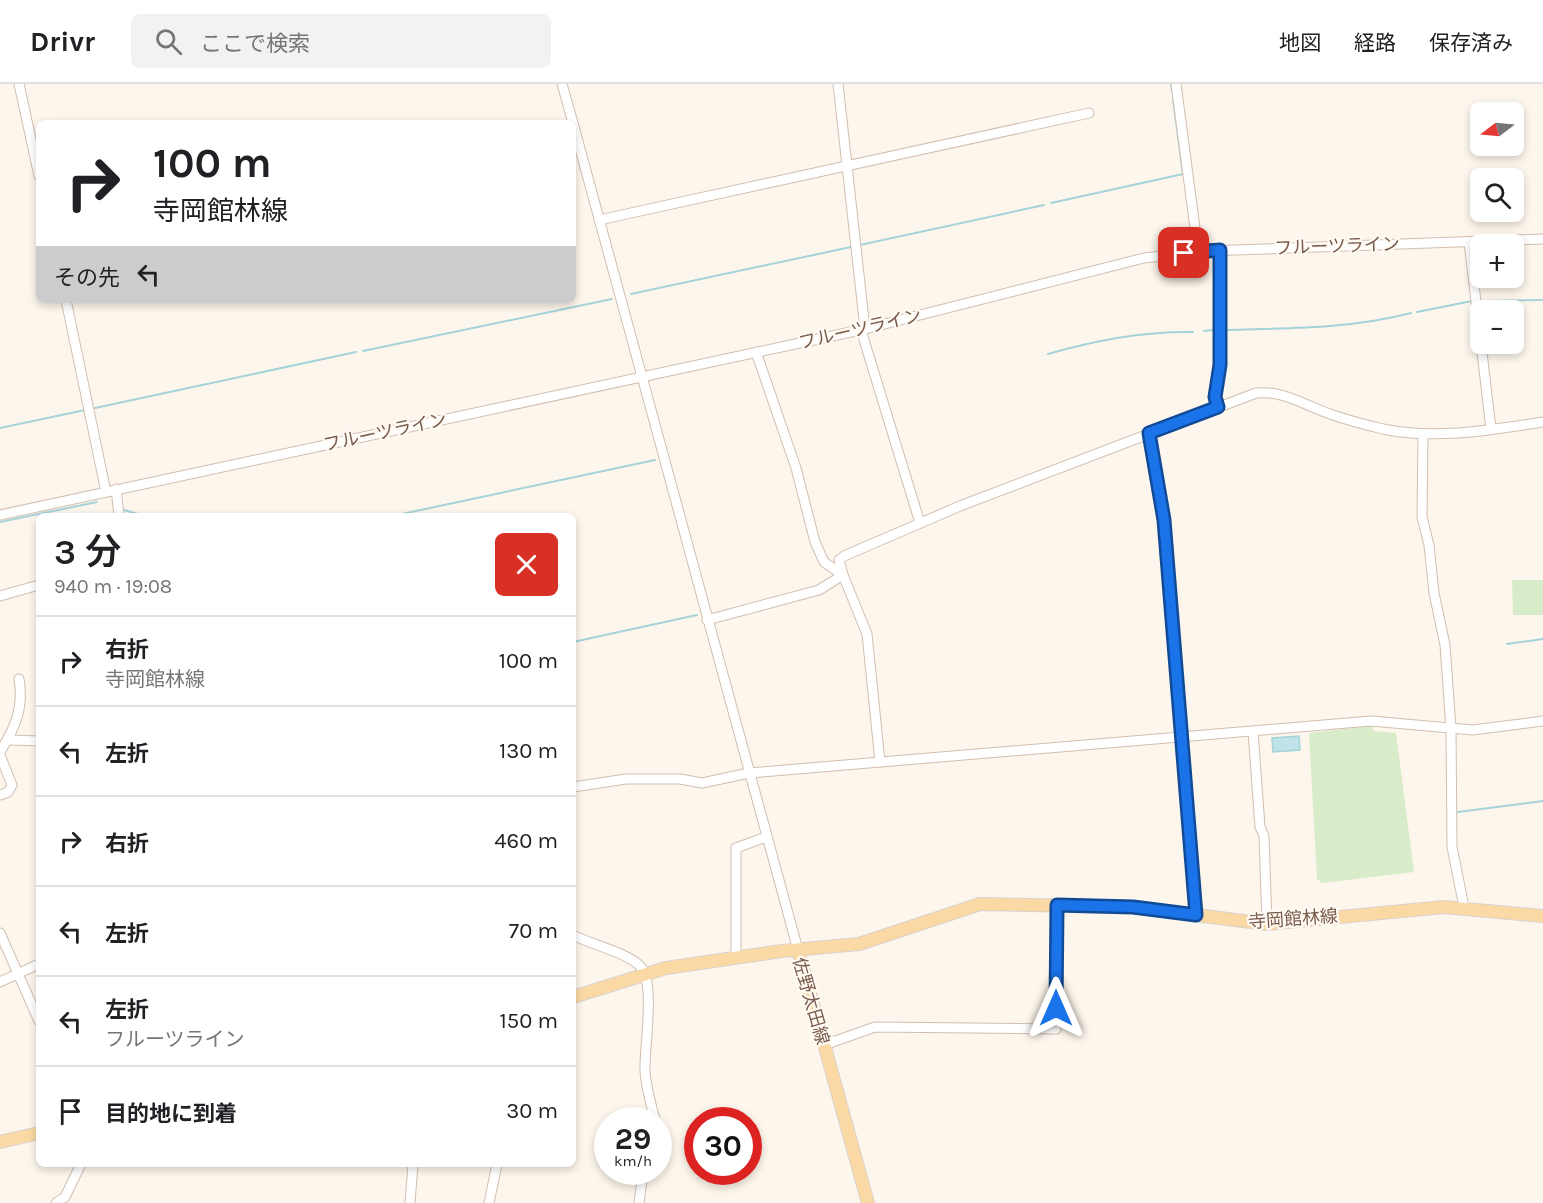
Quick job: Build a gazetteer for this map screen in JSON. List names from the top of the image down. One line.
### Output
{"streets":{"main road":["寺岡館林線","佐野太田線"],"street":["フルーツライン"]},"crossings":[["寺岡館林線","佐野太田線"]],"north":"left","page":{"header":"Drivr","search":"ここで検索","nav":["地図","経路","保存済み"],"map_buttons":["+","−"],"turn":["100 m","寺岡館林線"],"then":"その先","heading":["3 分","940 m · 19:08"],"list":[{"name":"右折","note":"寺岡館林線","value":"100 m"},{"name":"左折","value":"130 m"},{"name":"右折","value":"460 m"},{"name":"左折","value":"70 m"},{"name":"左折","note":"フルーツライン","value":"150 m"},{"name":"目的地に到着","value":"30 m"}],"speed":"29 km/h","limit":"30"}}
